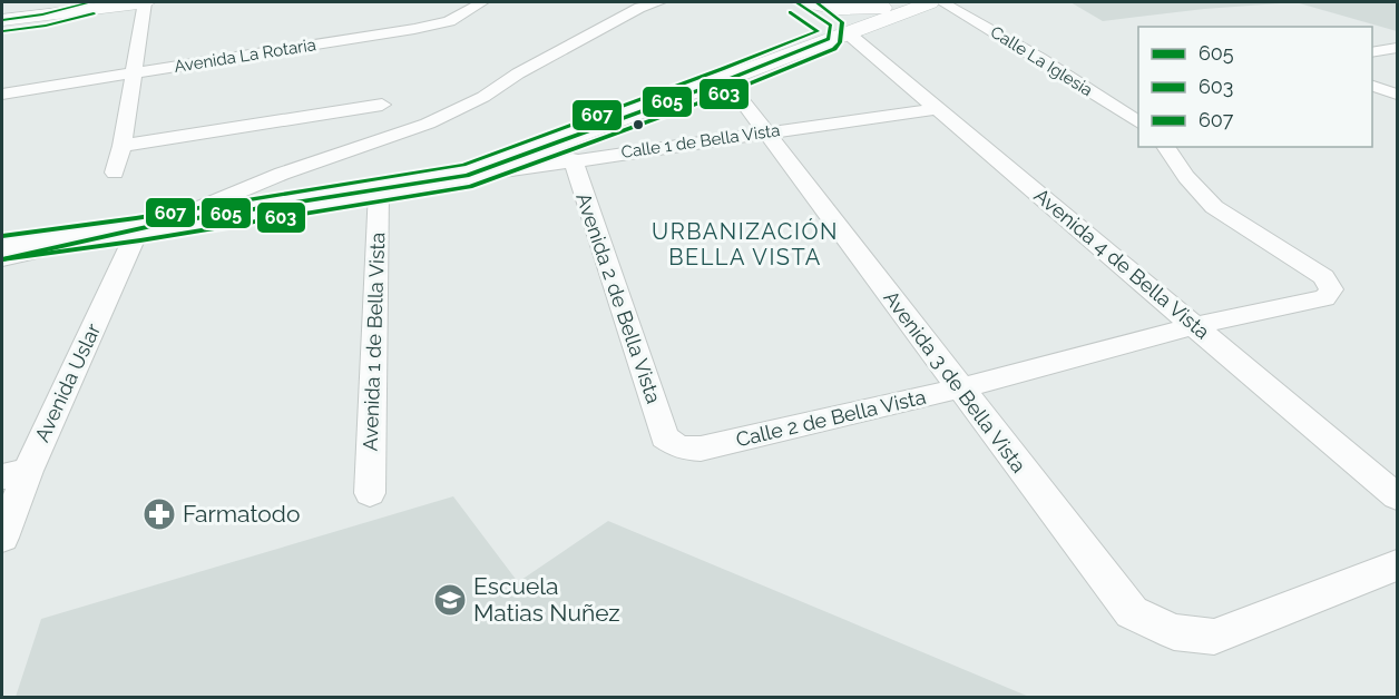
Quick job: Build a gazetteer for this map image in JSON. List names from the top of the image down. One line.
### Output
{"streets":{"street":["Avenida La Rotaria","Calle La Iglesia","Calle 1 de Bella Vista","Avenida 4 de Bella Vista","Avenida 2 de Bella Vista","Avenida 1 de Bella Vista","Avenida 3 de Bella Vista","Avenida Uslar","Calle 2 de Bella Vista"]},"crossings":[["Calle 1 de Bella Vista","Avenida 4 de Bella Vista"],["Calle 1 de Bella Vista","Avenida 2 de Bella Vista"],["Calle 1 de Bella Vista","Avenida 3 de Bella Vista"],["Avenida 4 de Bella Vista","Calle 2 de Bella Vista"],["Avenida 2 de Bella Vista","Calle 2 de Bella Vista"],["Avenida 3 de Bella Vista","Calle 2 de Bella Vista"]],"districts":["URBANIZACIÓN BELLA VISTA"],"places":{"pharmacy":["Farmatodo"],"school or university":["Escuela Matias Nuñez"]},"lines":["transit line 605","transit line 603","transit line 607"],"legend":["605","603","607"]}
